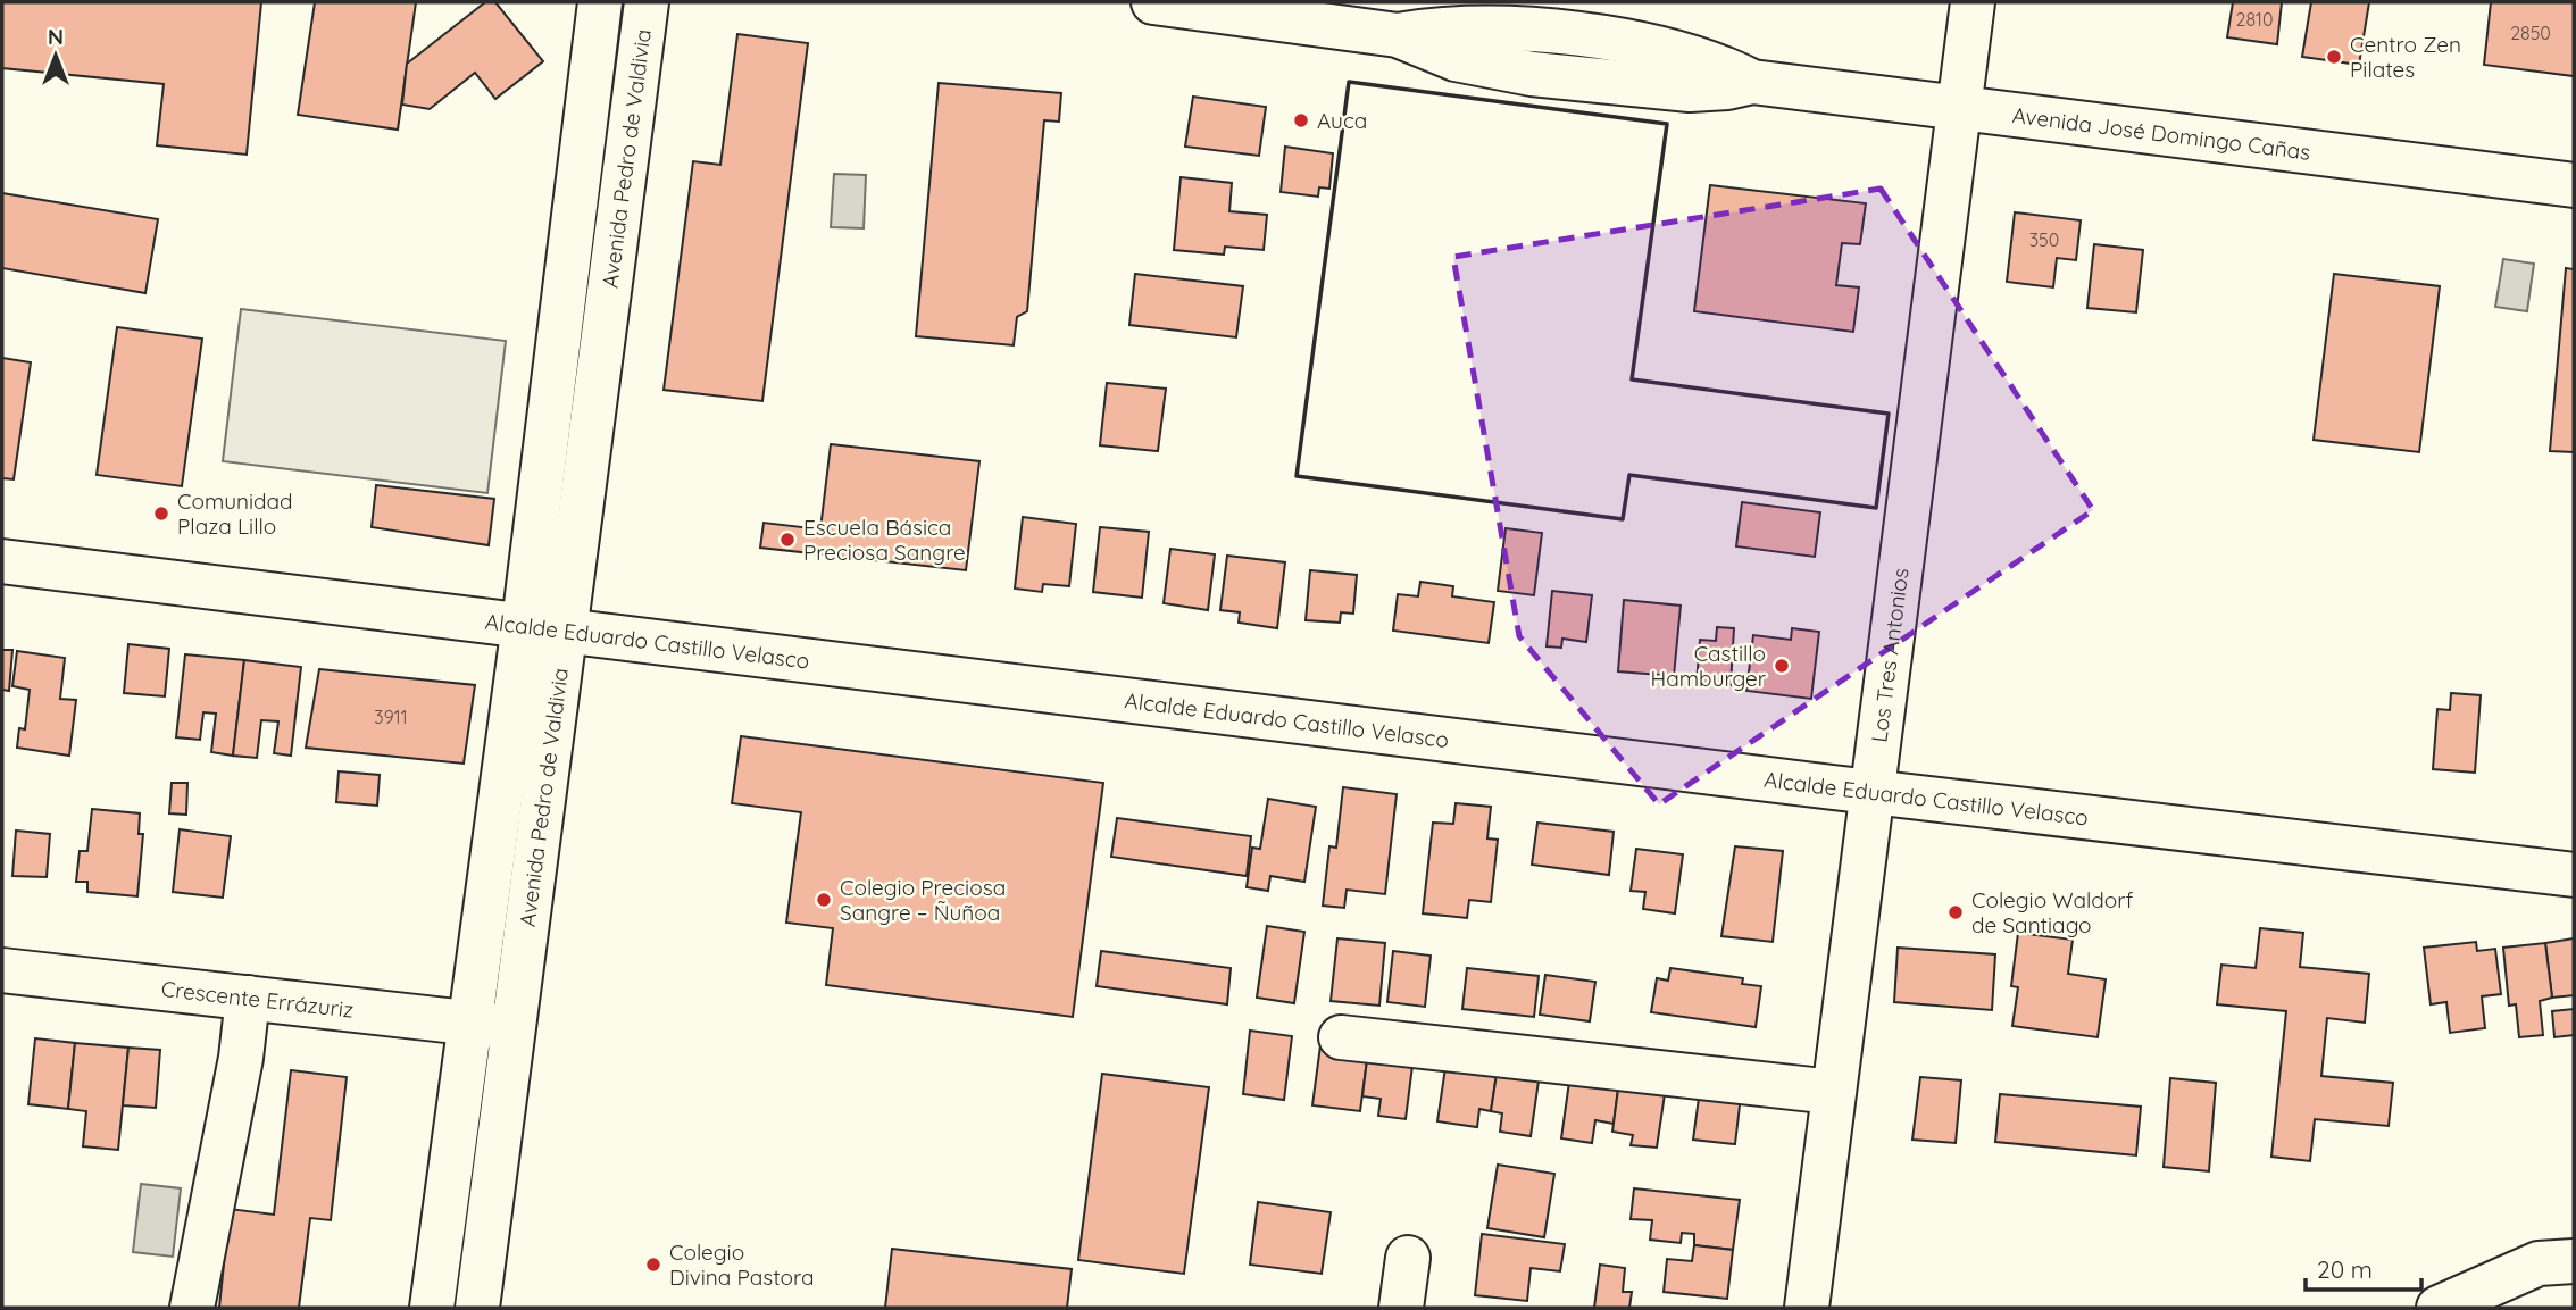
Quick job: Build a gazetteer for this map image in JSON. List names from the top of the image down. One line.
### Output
{"streets":{"main road":["Avenida José Domingo Cañas","Avenida Pedro de Valdivia","Alcalde Eduardo Castillo Velasco","Los Tres Antonios","Crescente Errázuriz"]},"crossings":[["Avenida José Domingo Cañas","Los Tres Antonios"],["Avenida Pedro de Valdivia","Alcalde Eduardo Castillo Velasco"],["Avenida Pedro de Valdivia","Crescente Errázuriz"],["Alcalde Eduardo Castillo Velasco","Los Tres Antonios"]],"places":["Centro Zen Pilates","Auca","Comunidad Plaza Lillo","Escuela Básica Preciosa Sangre","Castillo Hamburger","Colegio Preciosa Sangre – Ñuñoa","Colegio Waldorf de Santiago","Colegio Divina Pastora"],"house_numbers":["2810","2850","350","3911"],"scale_bar":"20 m","north":"top"}
